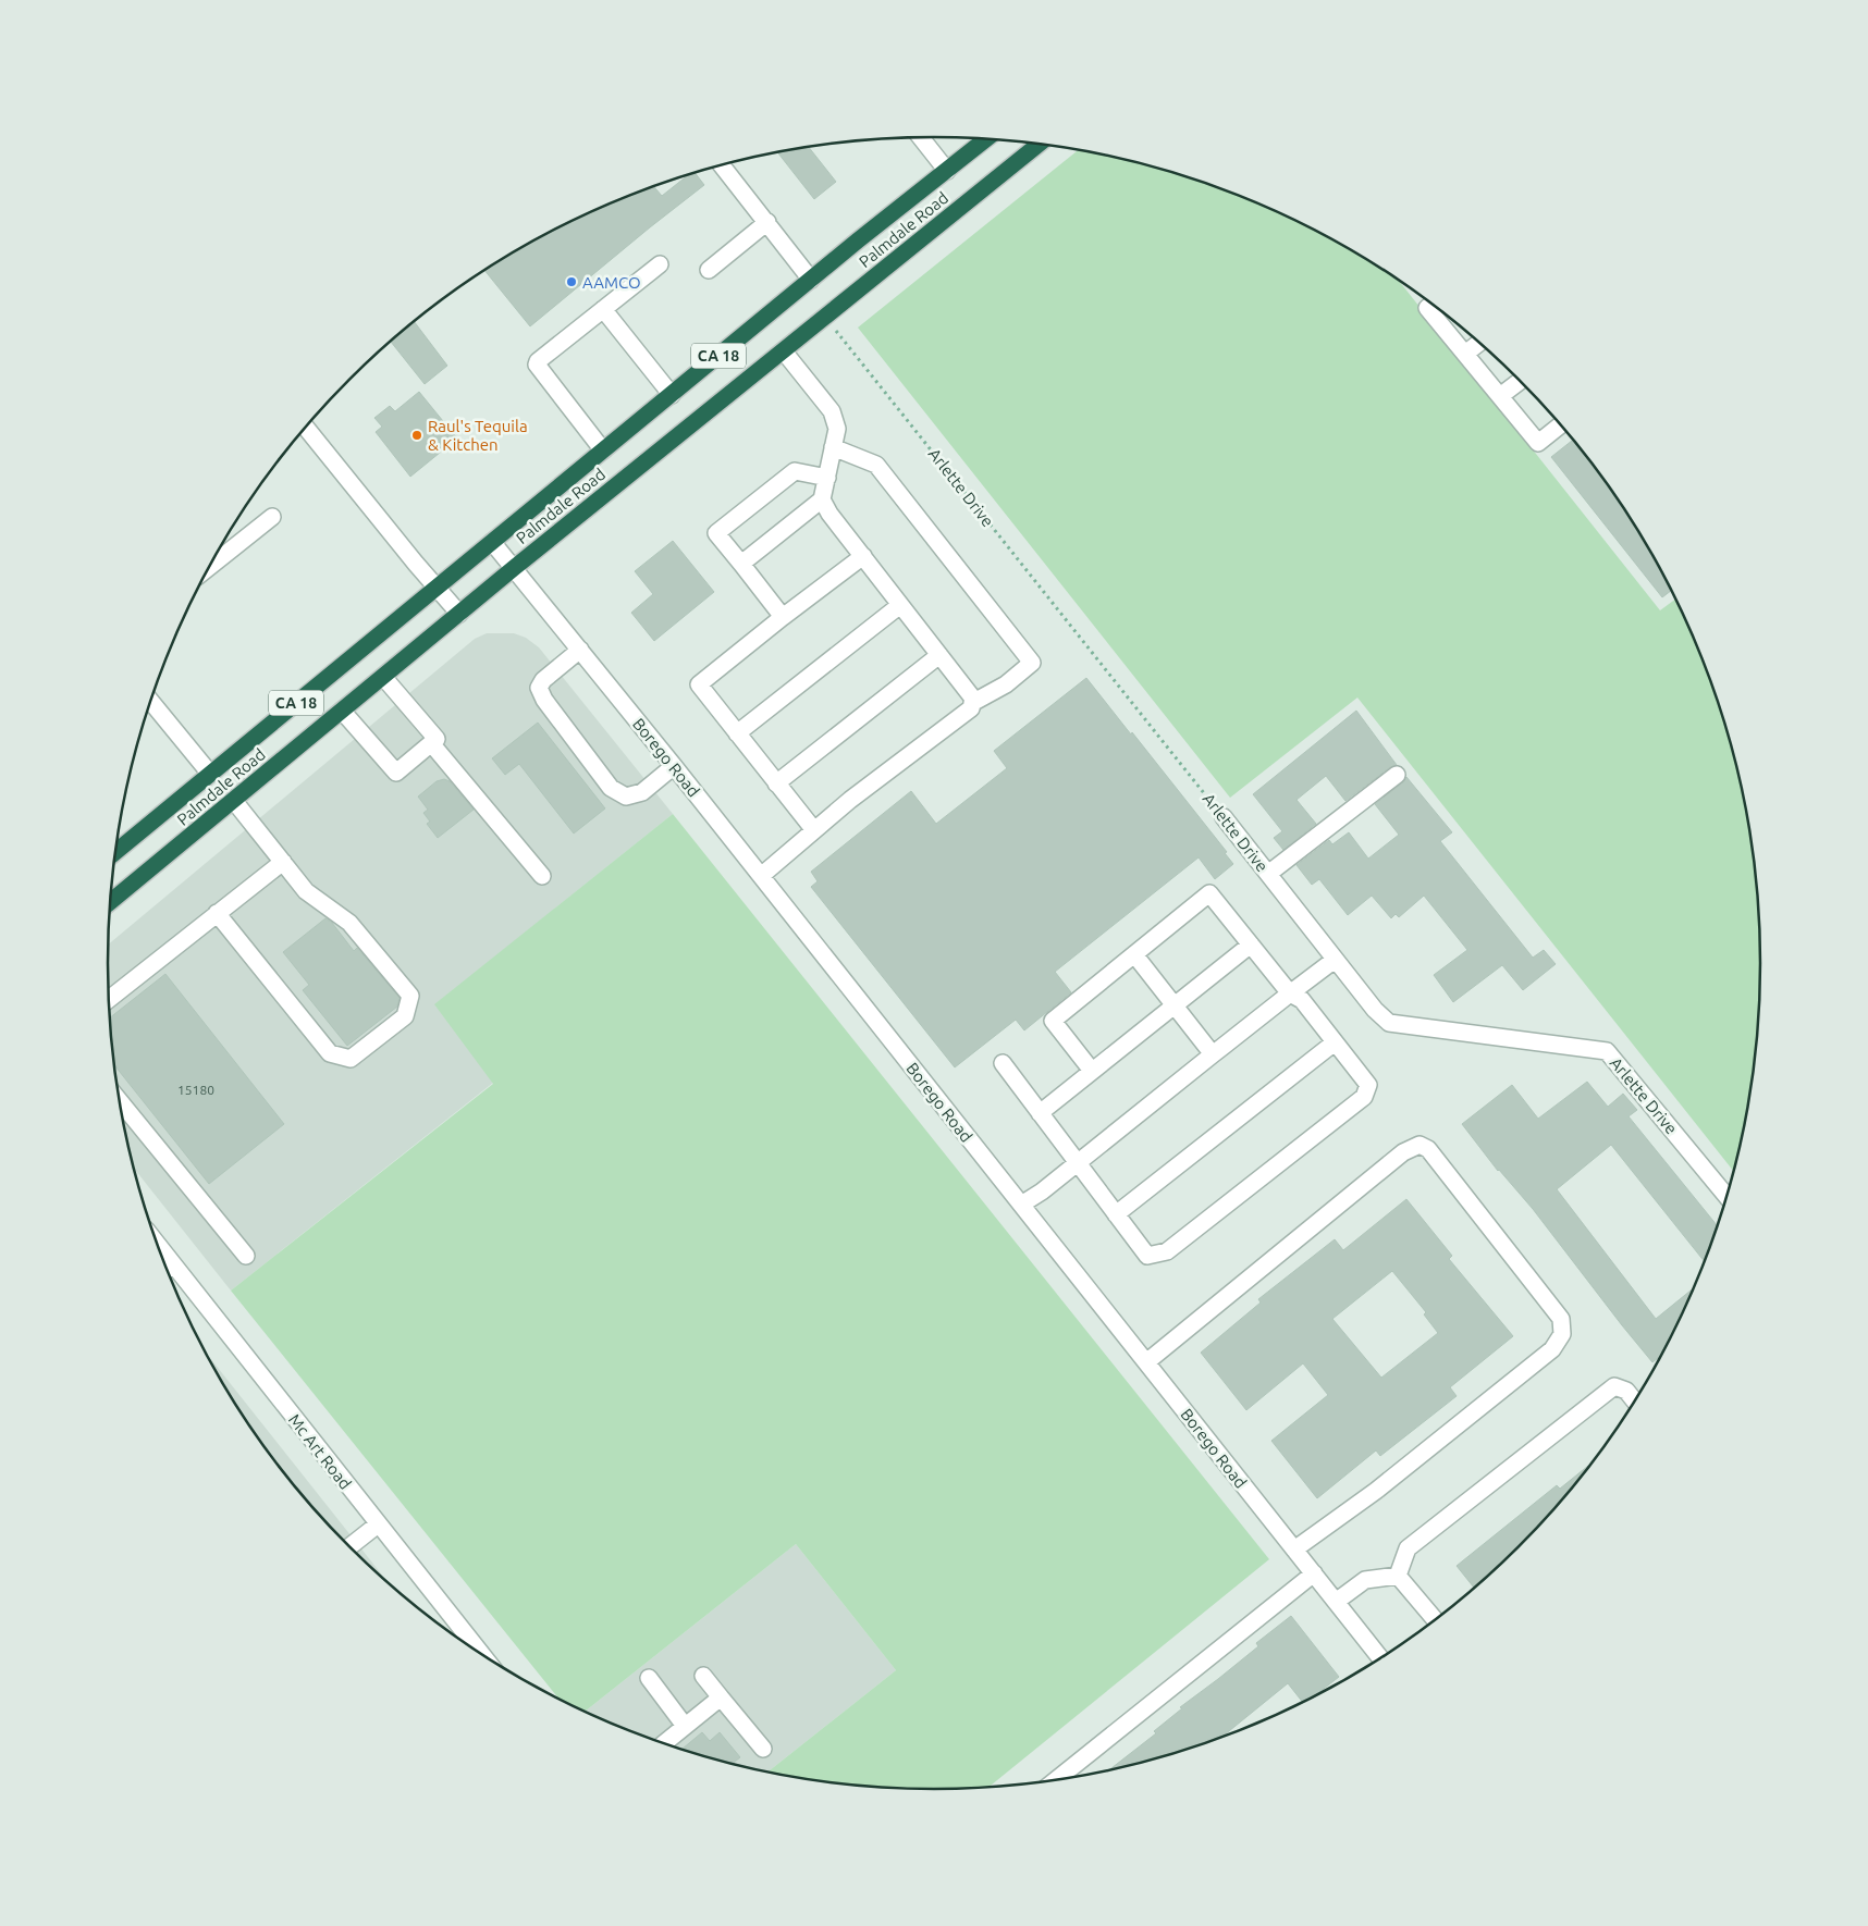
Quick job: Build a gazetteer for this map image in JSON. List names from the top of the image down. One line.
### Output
{"streets":{"highway":["Palmdale Road","CA 18"],"street":["Arlette Drive","Borego Road","Mc Art Road"]},"crossings":[["Palmdale Road","Arlette Drive"],["Palmdale Road","Borego Road"]],"places":["AAMCO","Raul's Tequila & Kitchen"],"house_numbers":["15180"]}
